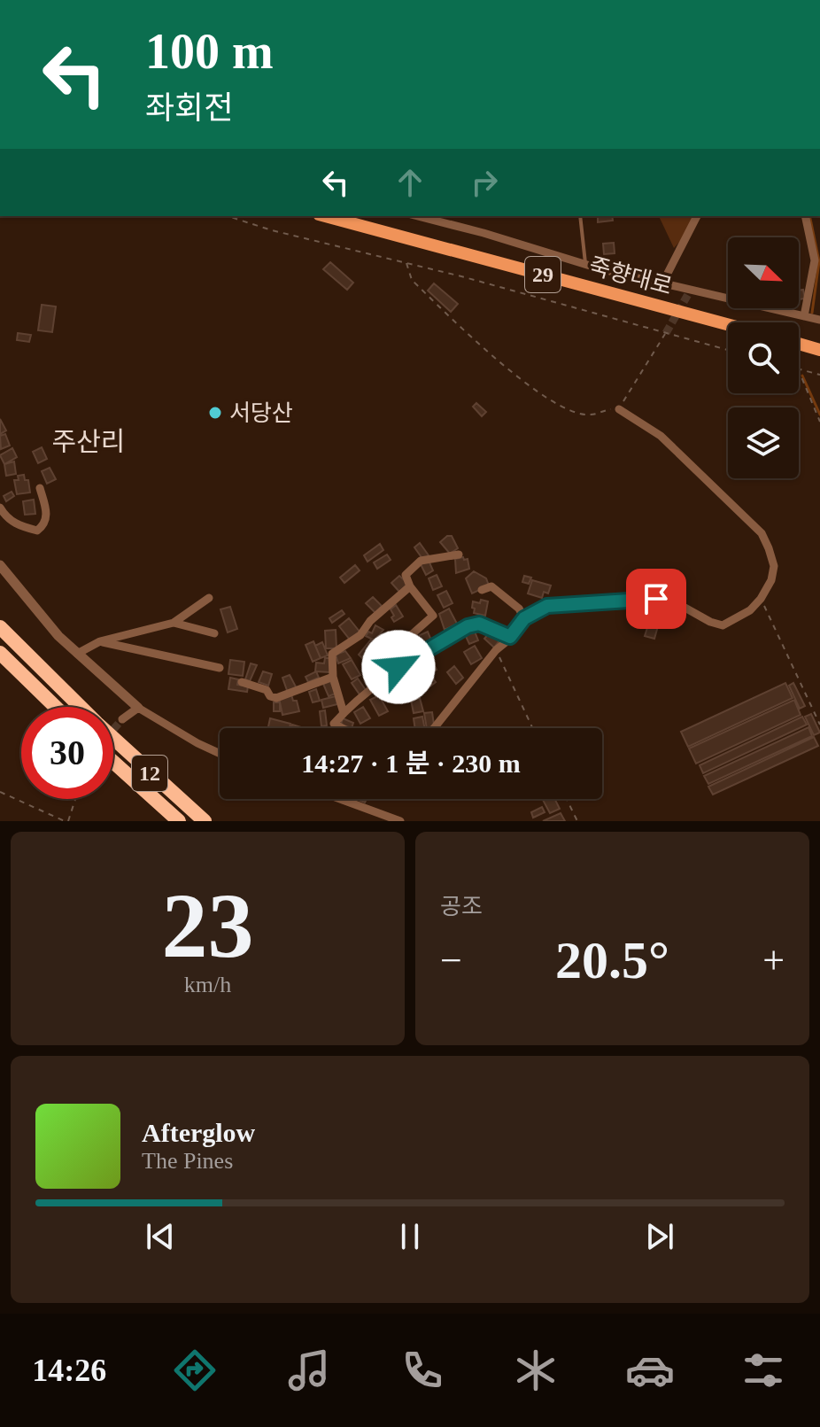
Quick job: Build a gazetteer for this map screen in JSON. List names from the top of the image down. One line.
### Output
{"streets":{"highway":["12"],"main road":["29","죽향대로"]},"districts":["주산리"],"places":["서당산"],"north":"bottom right","page":{"turn":["100 m","좌회전"],"limit":"30","trip":"14:27 · 1 분 · 230 m","tile":[["23","km/h"],"공조"],"heat":["−","20.5°","+"],"song":["Afterglow","The Pines"],"tabs":"14:26"}}
